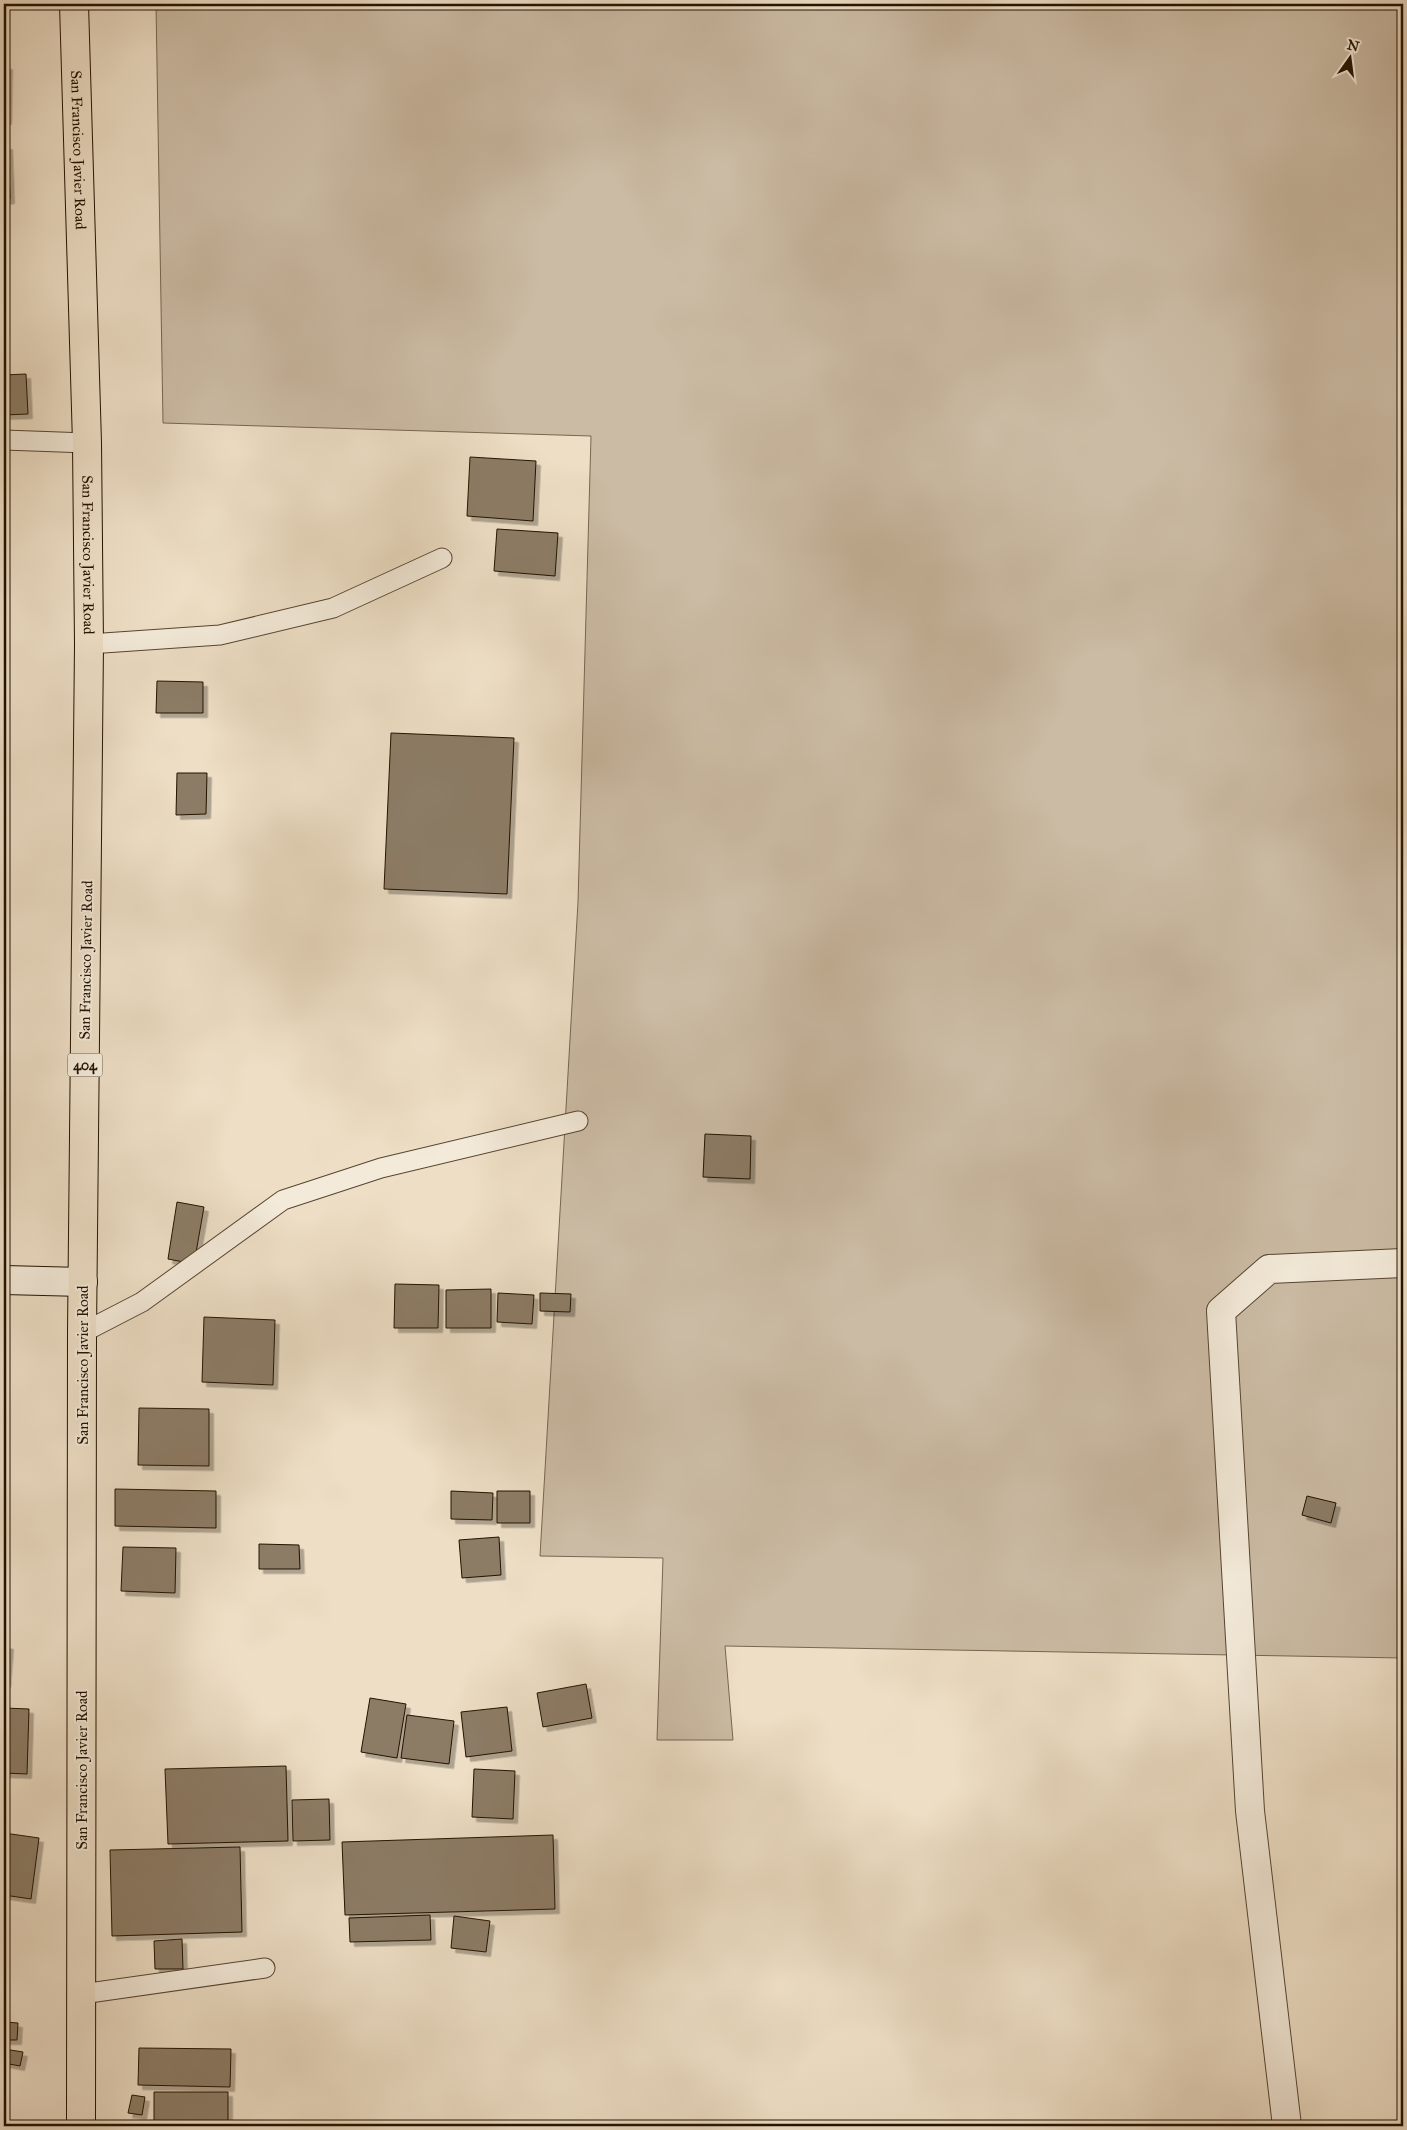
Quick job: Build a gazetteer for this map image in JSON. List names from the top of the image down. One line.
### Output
{"streets":{"main road":["San Francisco Javier Road","404"]},"north":"top"}
